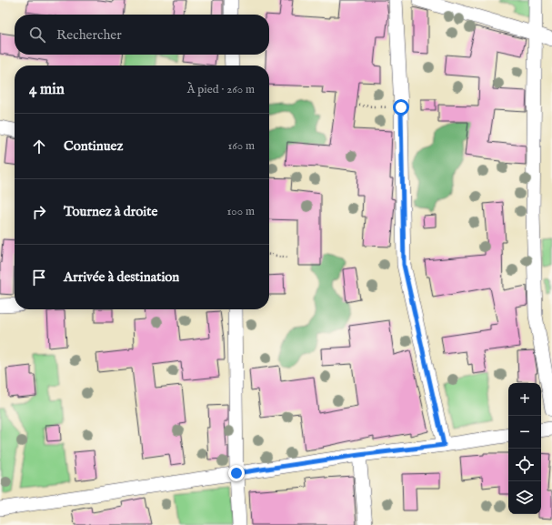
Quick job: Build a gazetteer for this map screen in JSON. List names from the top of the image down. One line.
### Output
{"page":{"search":"Rechercher","heading":["4 min","À pied · 260 m"],"list":[["Continuez","160 m"],["Tournez à droite","100 m"],"Arrivée à destination"],"map_buttons":["+","−"]}}
